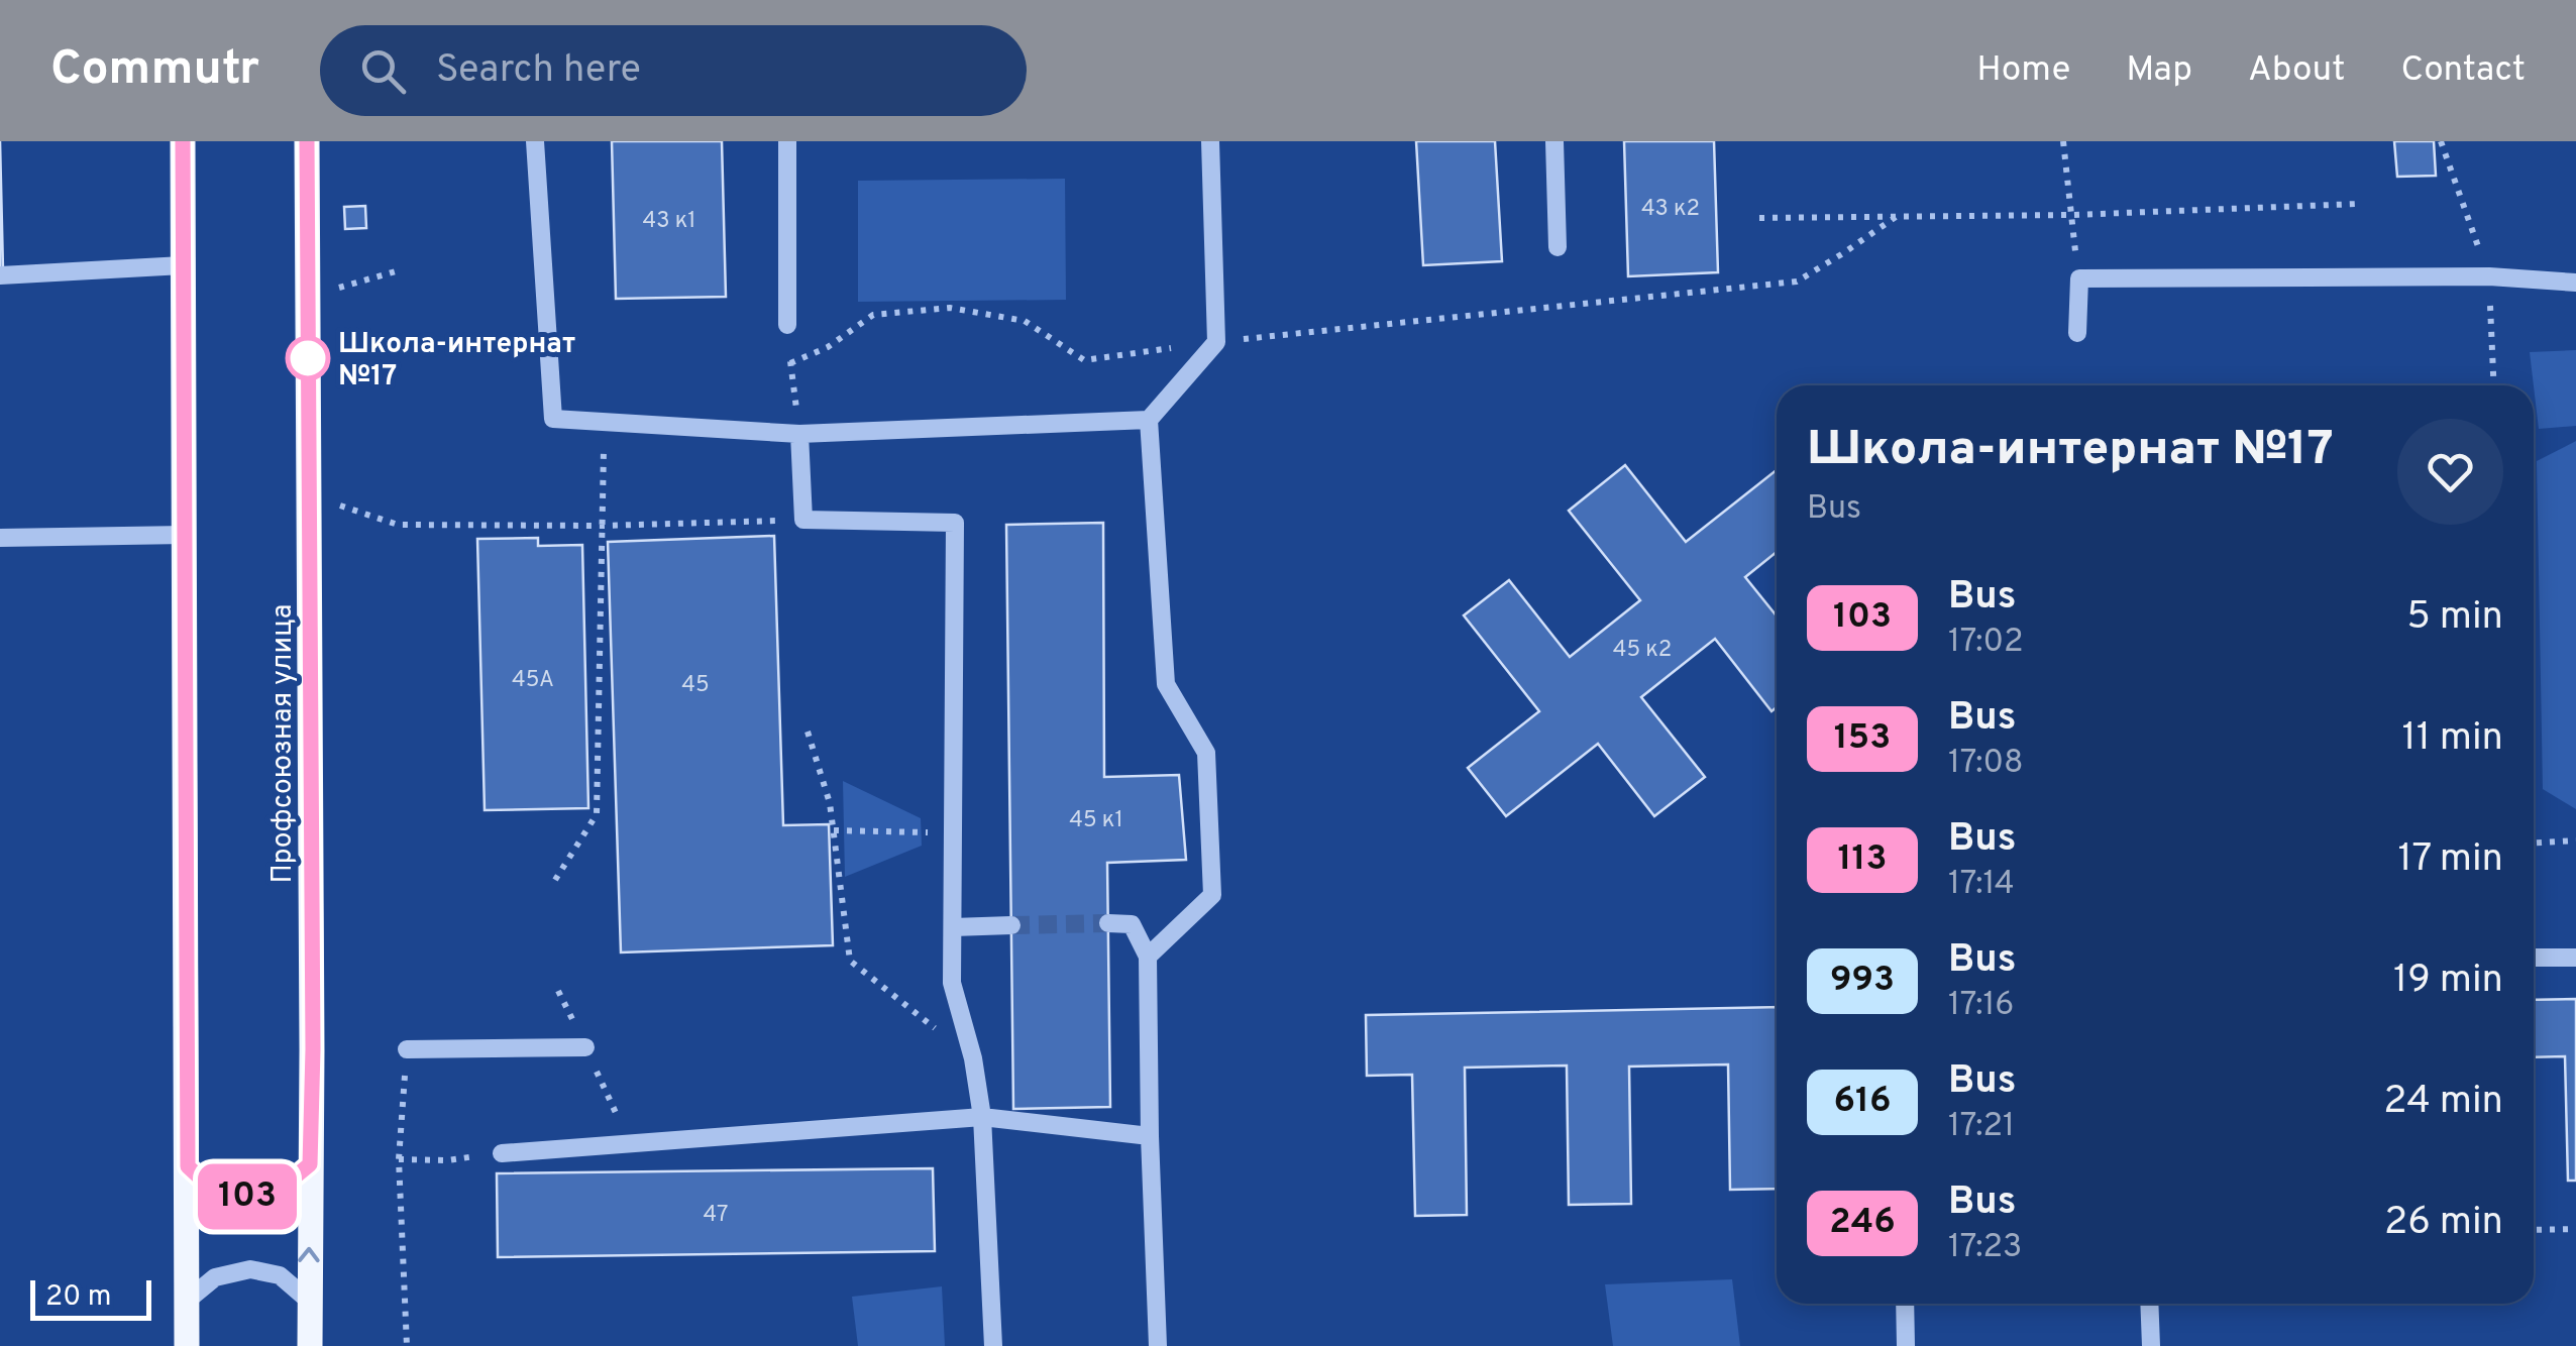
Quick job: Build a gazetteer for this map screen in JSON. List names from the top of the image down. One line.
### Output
{"streets":{"main road":["Профсоюзная улица"]},"places":["Школа-интернат №17"],"lines":["bus line 103"],"house_numbers":["43 к2","43 к1","45 к2","45А","45","45 к1","47"],"scale_bar":"20 m","page":{"header":"Commutr","search":"Search here","nav":["Home","Map","About","Contact"],"on_map":"103","heading":["Школа-интернат №17","Bus"],"list":[{"mark":"103","name":"Bus","note":"17:02","value":"5 min"},{"mark":"153","name":"Bus","note":"17:08","value":"11 min"},{"mark":"113","name":"Bus","note":"17:14","value":"17 min"},{"mark":"993","name":"Bus","note":"17:16","value":"19 min"},{"mark":"616","name":"Bus","note":"17:21","value":"24 min"},{"mark":"246","name":"Bus","note":"17:23","value":"26 min"}],"scale":"20 m"}}
